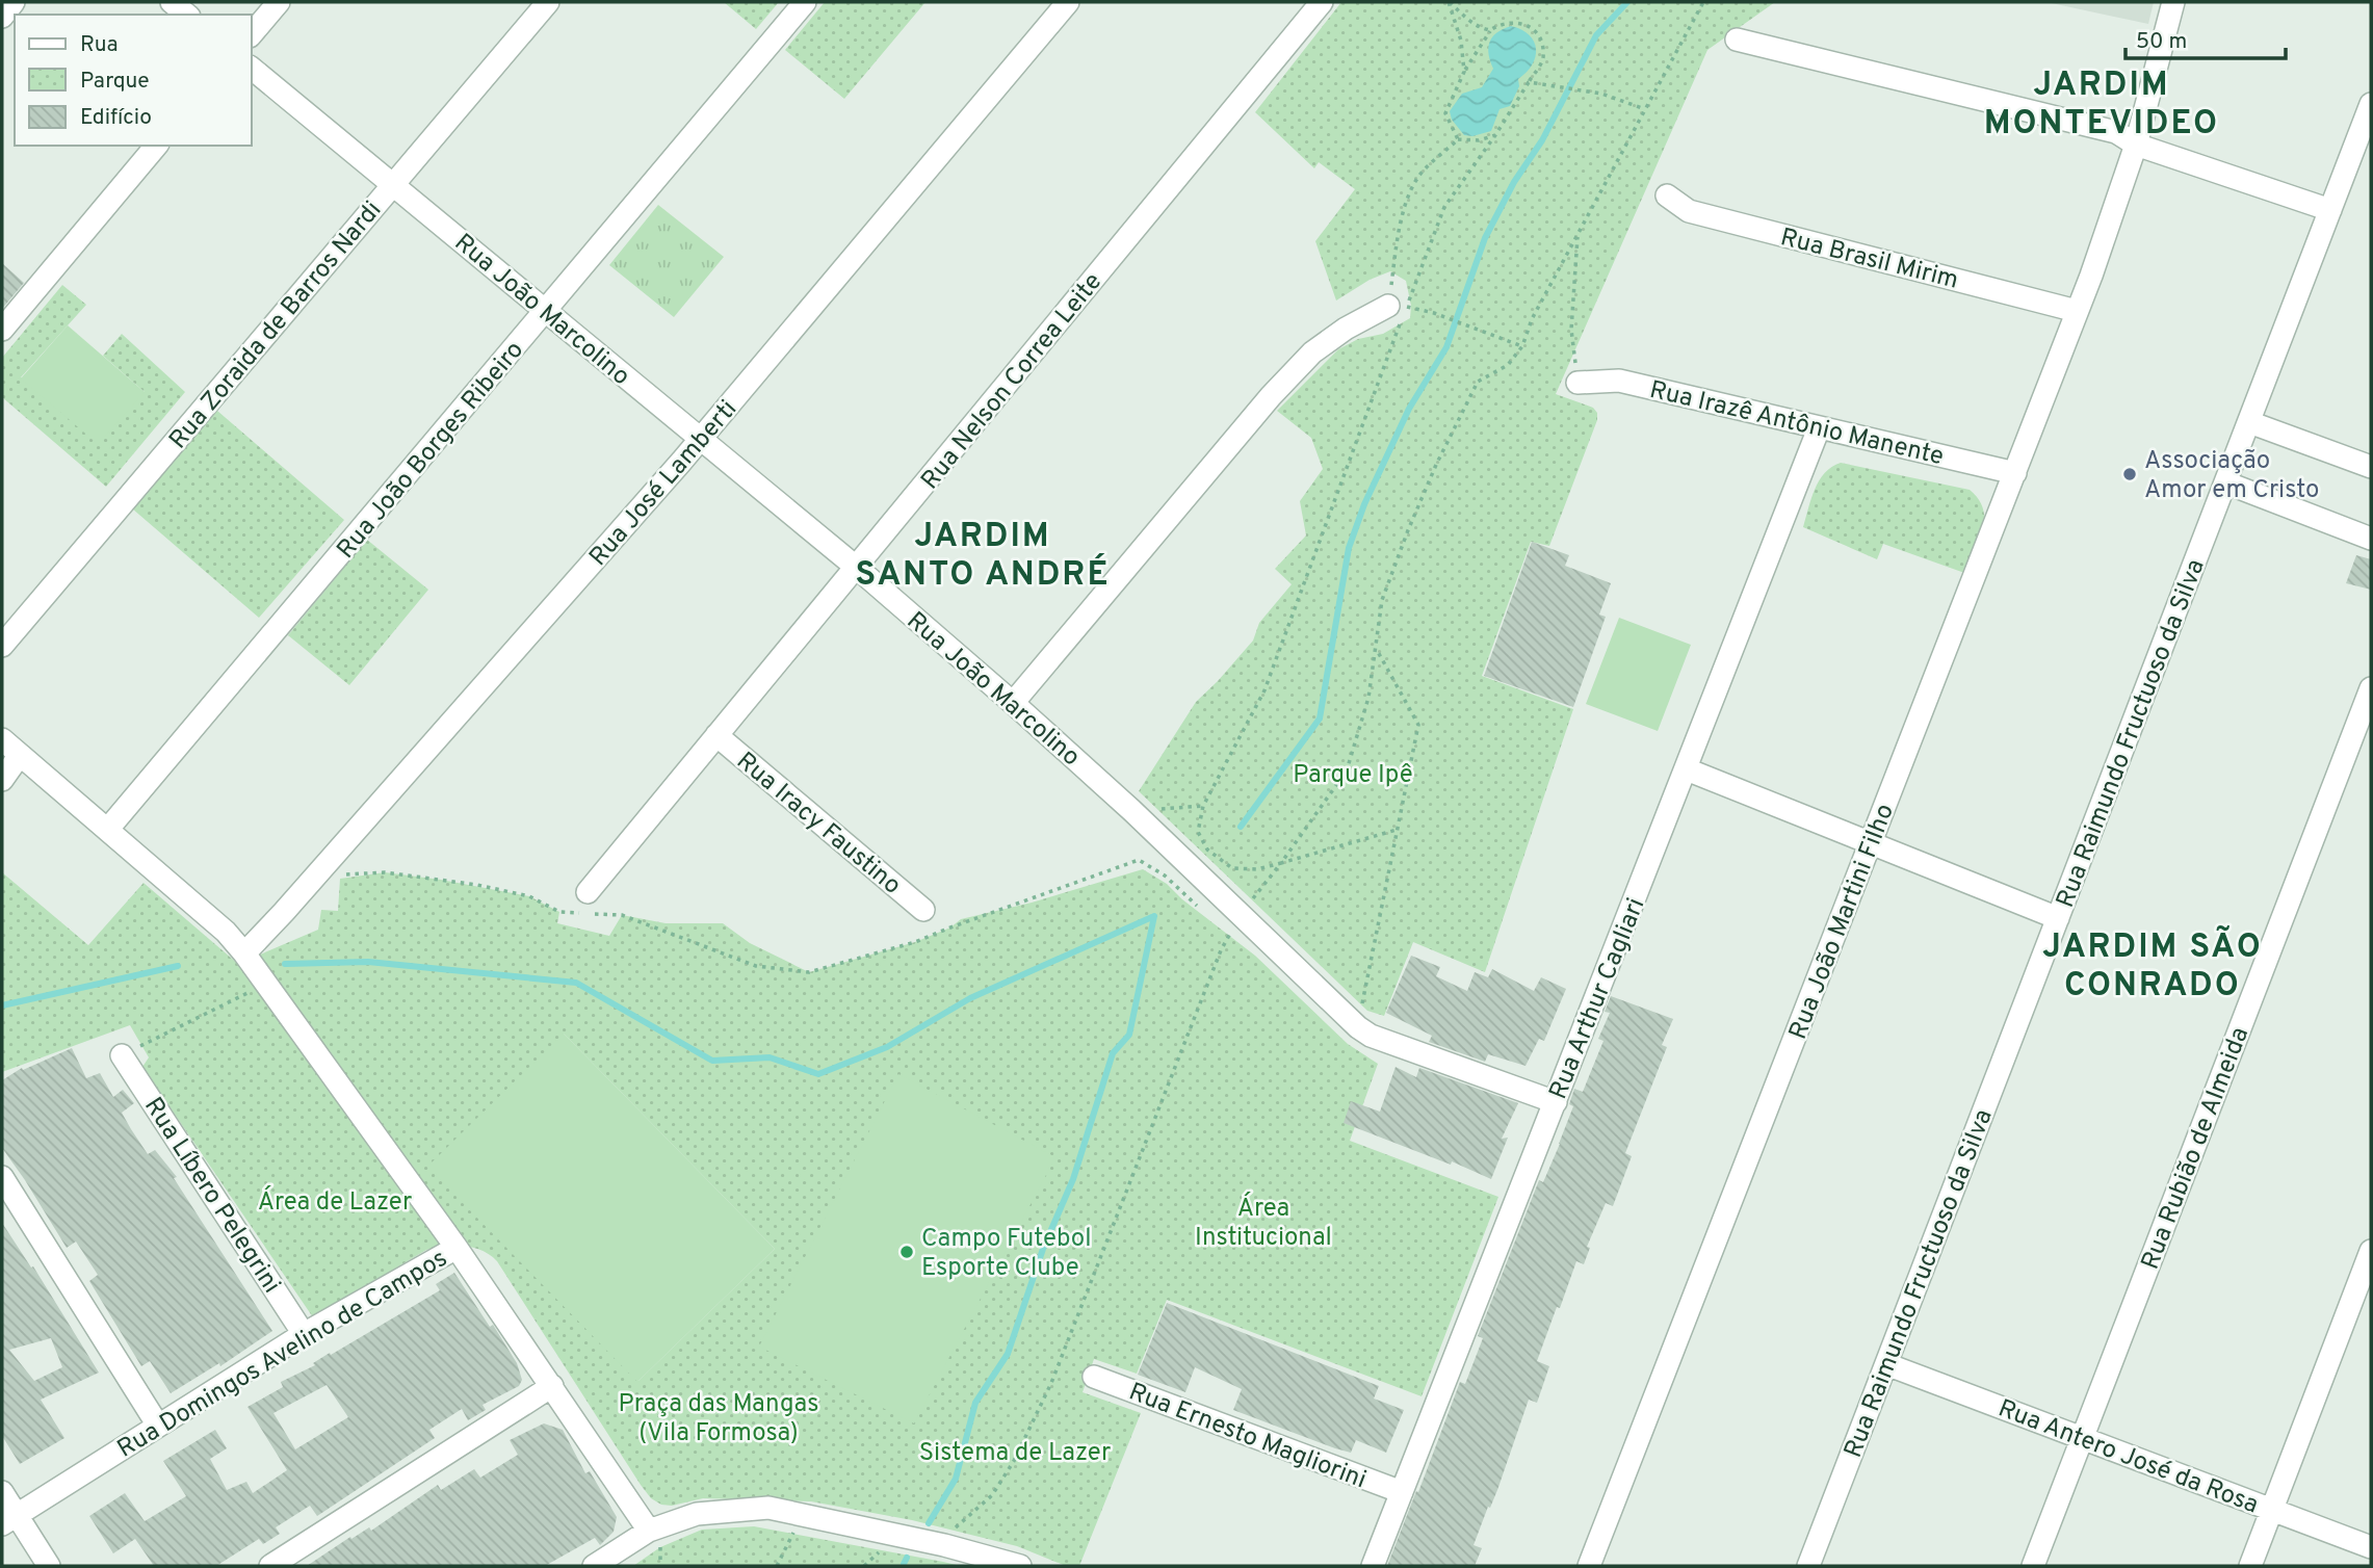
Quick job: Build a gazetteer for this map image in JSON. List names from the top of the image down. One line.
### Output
{"streets":{"street":["Rua Brasil Mirim","Rua João Marcolino","Rua Zoraida de Barros Nardi","Rua Nelson Correa Leite","Rua Irazê Antônio Manente","Rua João Borges Ribeiro","Rua José Lamberti","Rua Raimundo Fructuoso da Silva","Rua Iracy Faustino","Rua João Martini Filho","Rua Arthur Cagliari","Rua Rubião de Almeida","Rua Líbero Pelegrini","Rua Domingos Avelino de Campos","Rua Ernesto Magliorini","Rua Antero José da Rosa"]},"crossings":[["Rua Brasil Mirim","Rua João Martini Filho"],["Rua João Marcolino","Rua Zoraida de Barros Nardi"],["Rua João Marcolino","Rua Nelson Correa Leite"],["Rua João Marcolino","Rua João Borges Ribeiro"],["Rua João Marcolino","Rua José Lamberti"],["Rua João Marcolino","Rua Arthur Cagliari"],["Rua Nelson Correa Leite","Rua Iracy Faustino"],["Rua Irazê Antônio Manente","Rua João Martini Filho"],["Rua Irazê Antônio Manente","Rua Arthur Cagliari"],["Rua Raimundo Fructuoso da Silva","Rua Antero José da Rosa"],["Rua Arthur Cagliari","Rua Ernesto Magliorini"],["Rua Rubião de Almeida","Rua Antero José da Rosa"],["Rua Líbero Pelegrini","Rua Domingos Avelino de Campos"]],"districts":["JARDIM MONTEVIDEO","JARDIM SANTO ANDRÉ","JARDIM SÃO CONRADO"],"parks":["Parque Ipê","Área de Lazer","Área Institucional","Praça das Mangas (Vila Formosa)","Sistema de Lazer"],"places":["Associação Amor em Cristo","Campo Futebol Esporte Clube"],"legend":["Rua","Parque","Edifício"],"scale_bar":"50 m"}
